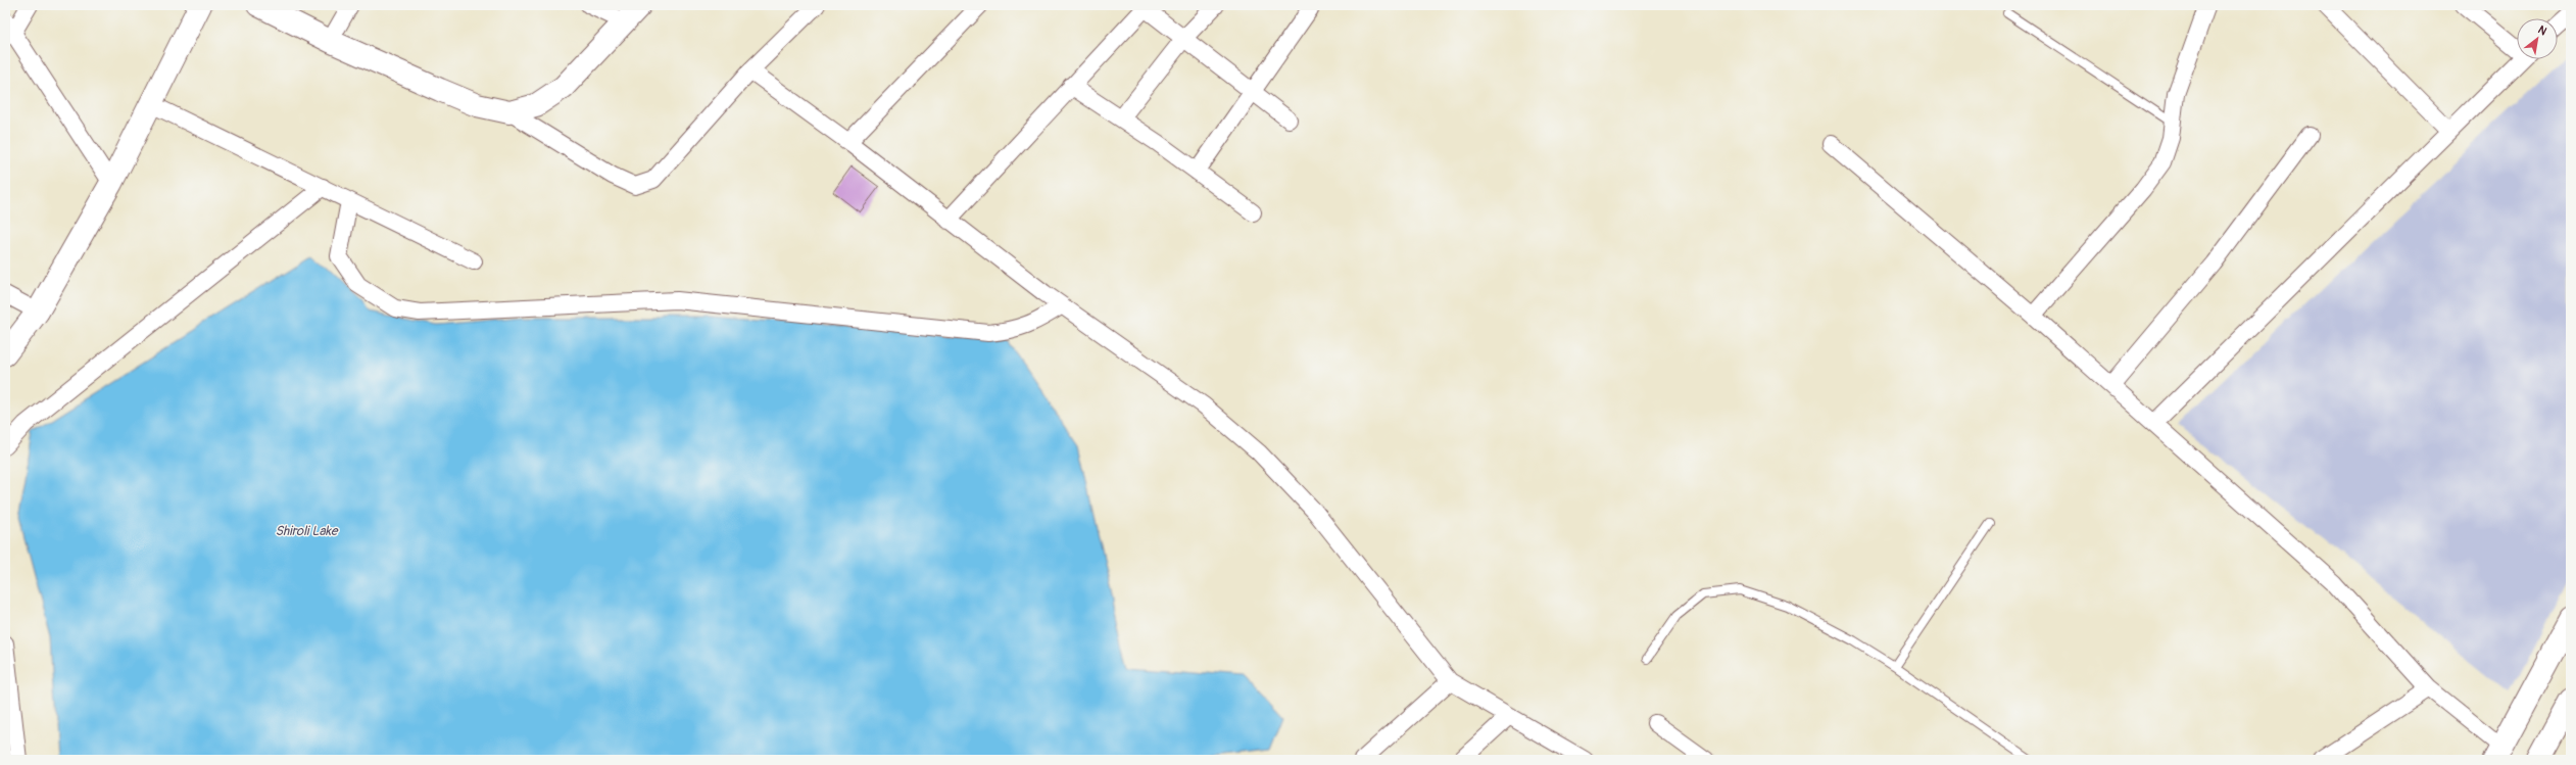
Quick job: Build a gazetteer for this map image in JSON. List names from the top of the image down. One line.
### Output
{"water":["Shiroli Lake"],"north":"top right"}
